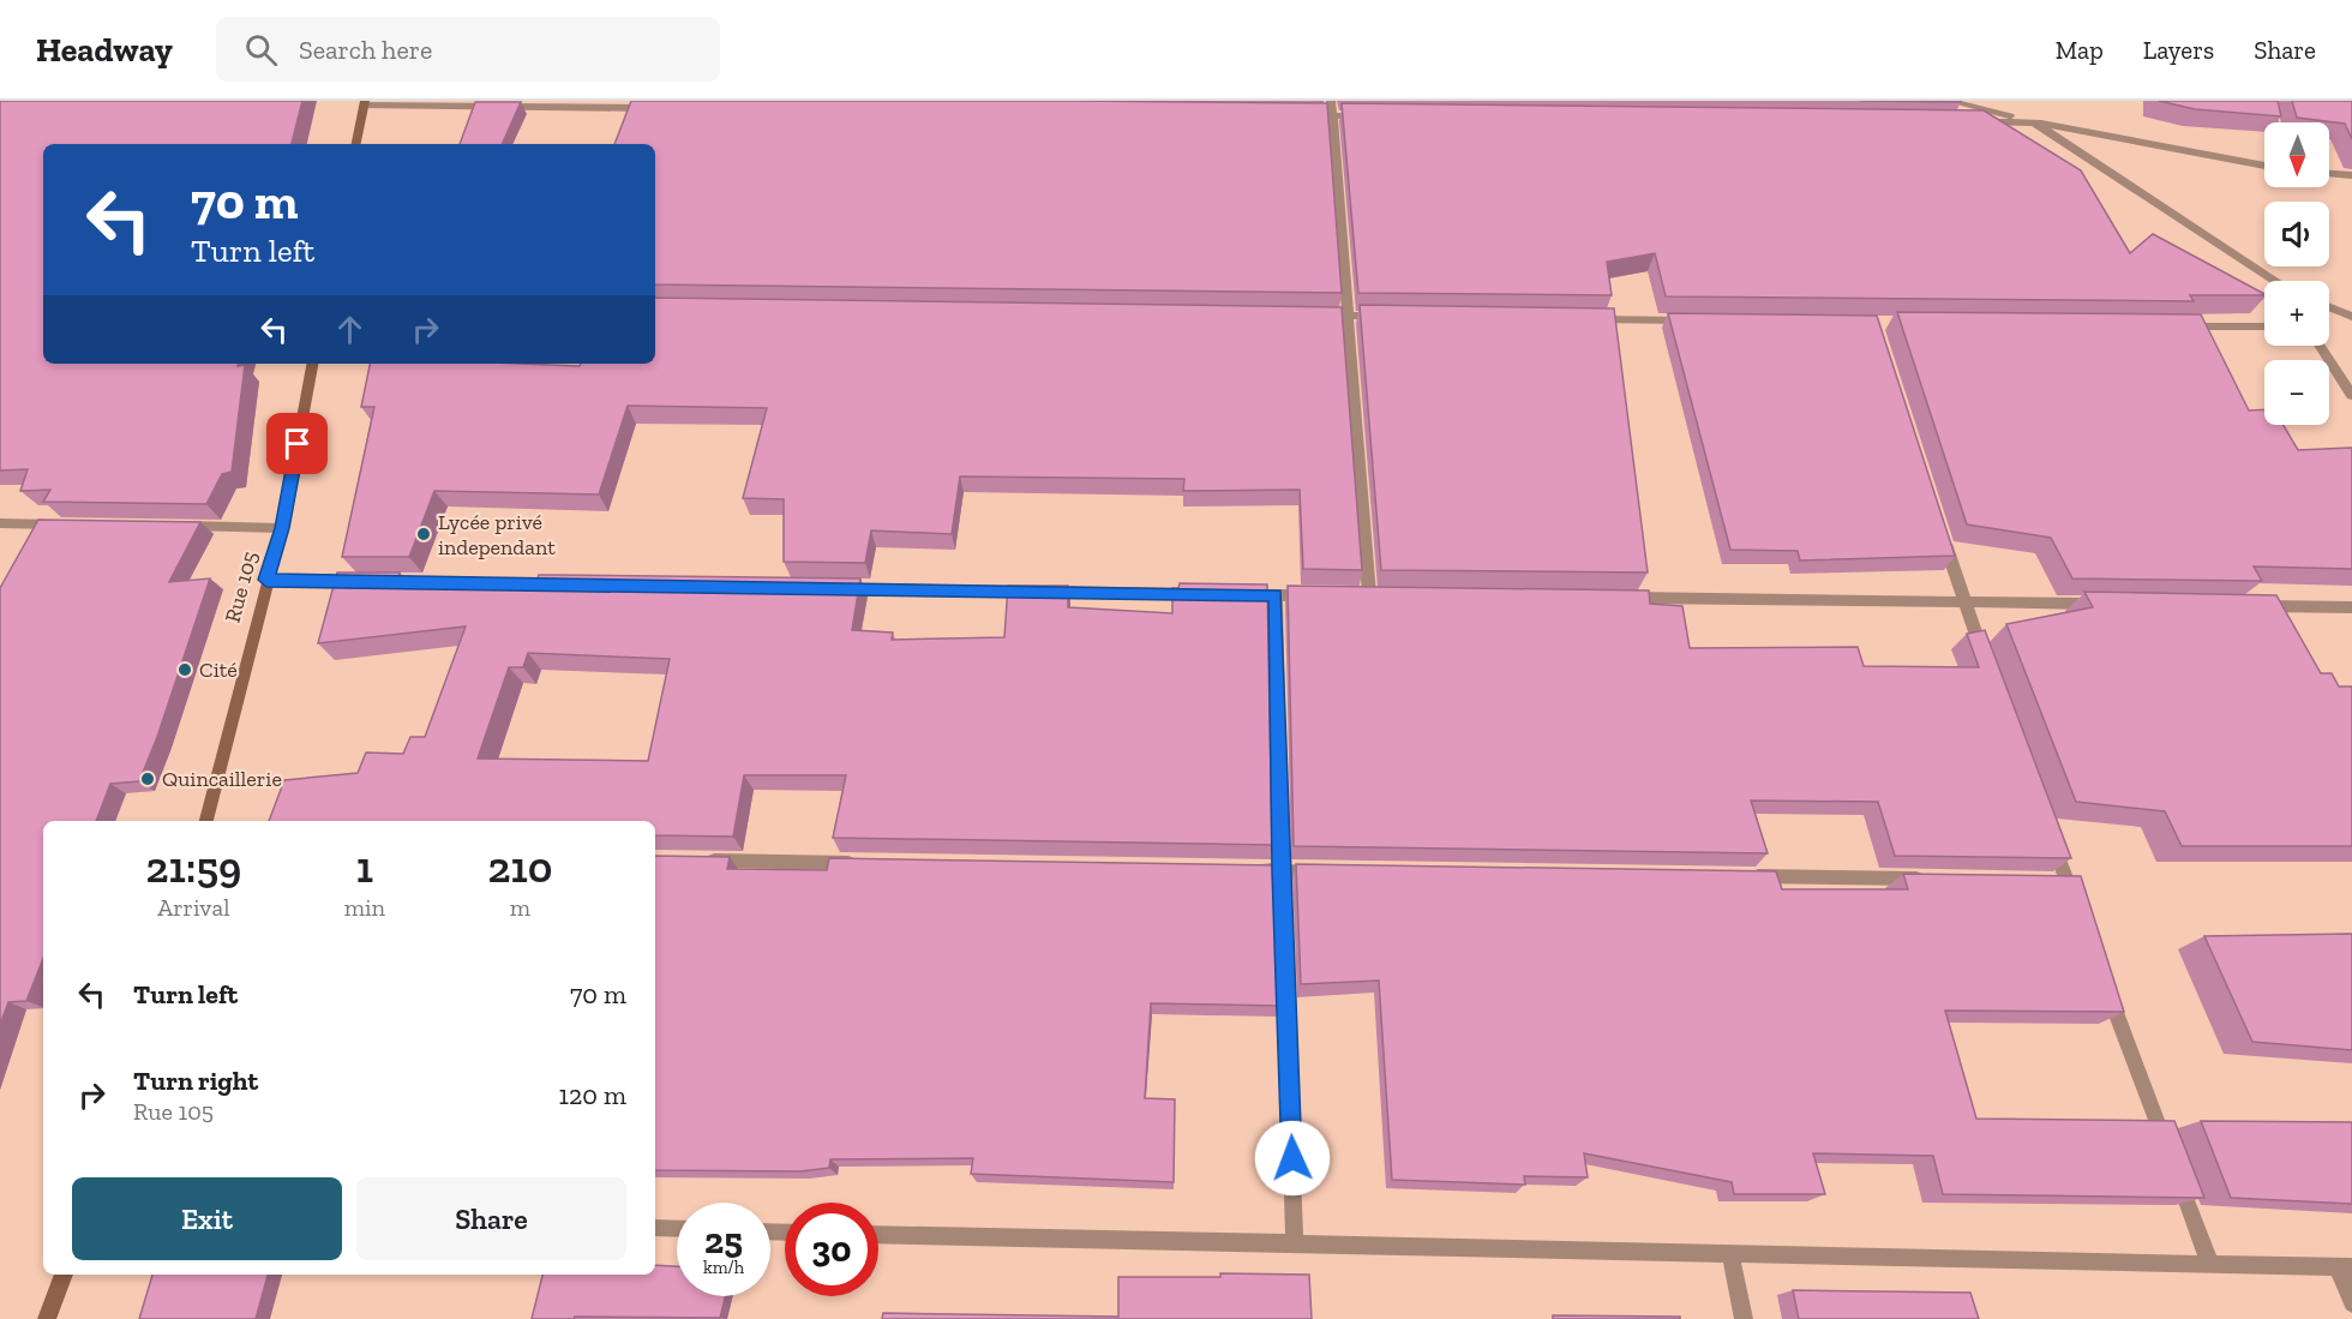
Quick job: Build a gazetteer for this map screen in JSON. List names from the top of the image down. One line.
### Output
{"streets":{"street":["Rue 105"]},"places":["Lycée privé independant","Cité","Quincaillerie"],"north":"bottom","page":{"header":"Headway","search":"Search here","nav":["Map","Layers","Share"],"map_buttons":["+","−"],"turn":["70 m","Turn left"],"eta":["21:59","Arrival","1","min","210","m"],"list":[{"name":"Turn left","value":"70 m"},{"name":"Turn right","note":"Rue 105","value":"120 m"}],"buttons":["Exit","Share"],"speed":"25 km/h","limit":"30"}}
